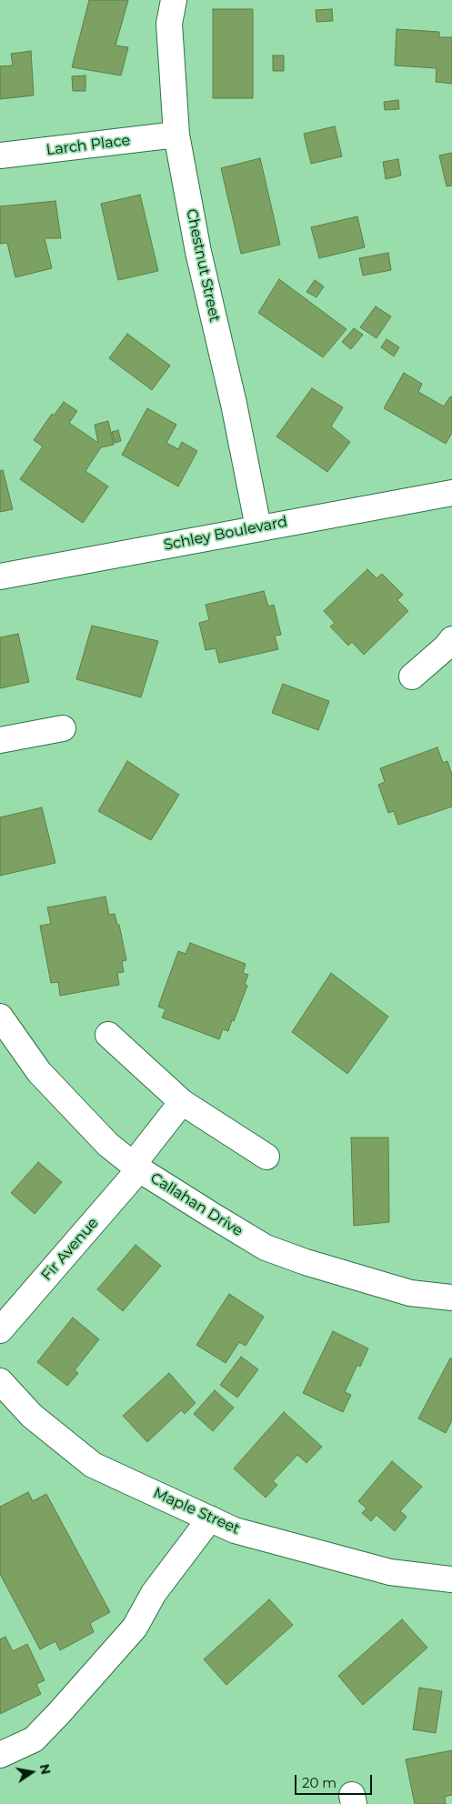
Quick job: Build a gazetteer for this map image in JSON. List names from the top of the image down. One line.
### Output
{"streets":{"street":["Larch Place","Chestnut Street","Schley Boulevard","Callahan Drive","Fir Avenue","Maple Street"]},"crossings":[["Larch Place","Chestnut Street"],["Chestnut Street","Schley Boulevard"],["Callahan Drive","Fir Avenue"]],"scale_bar":"20 m","north":"right"}
